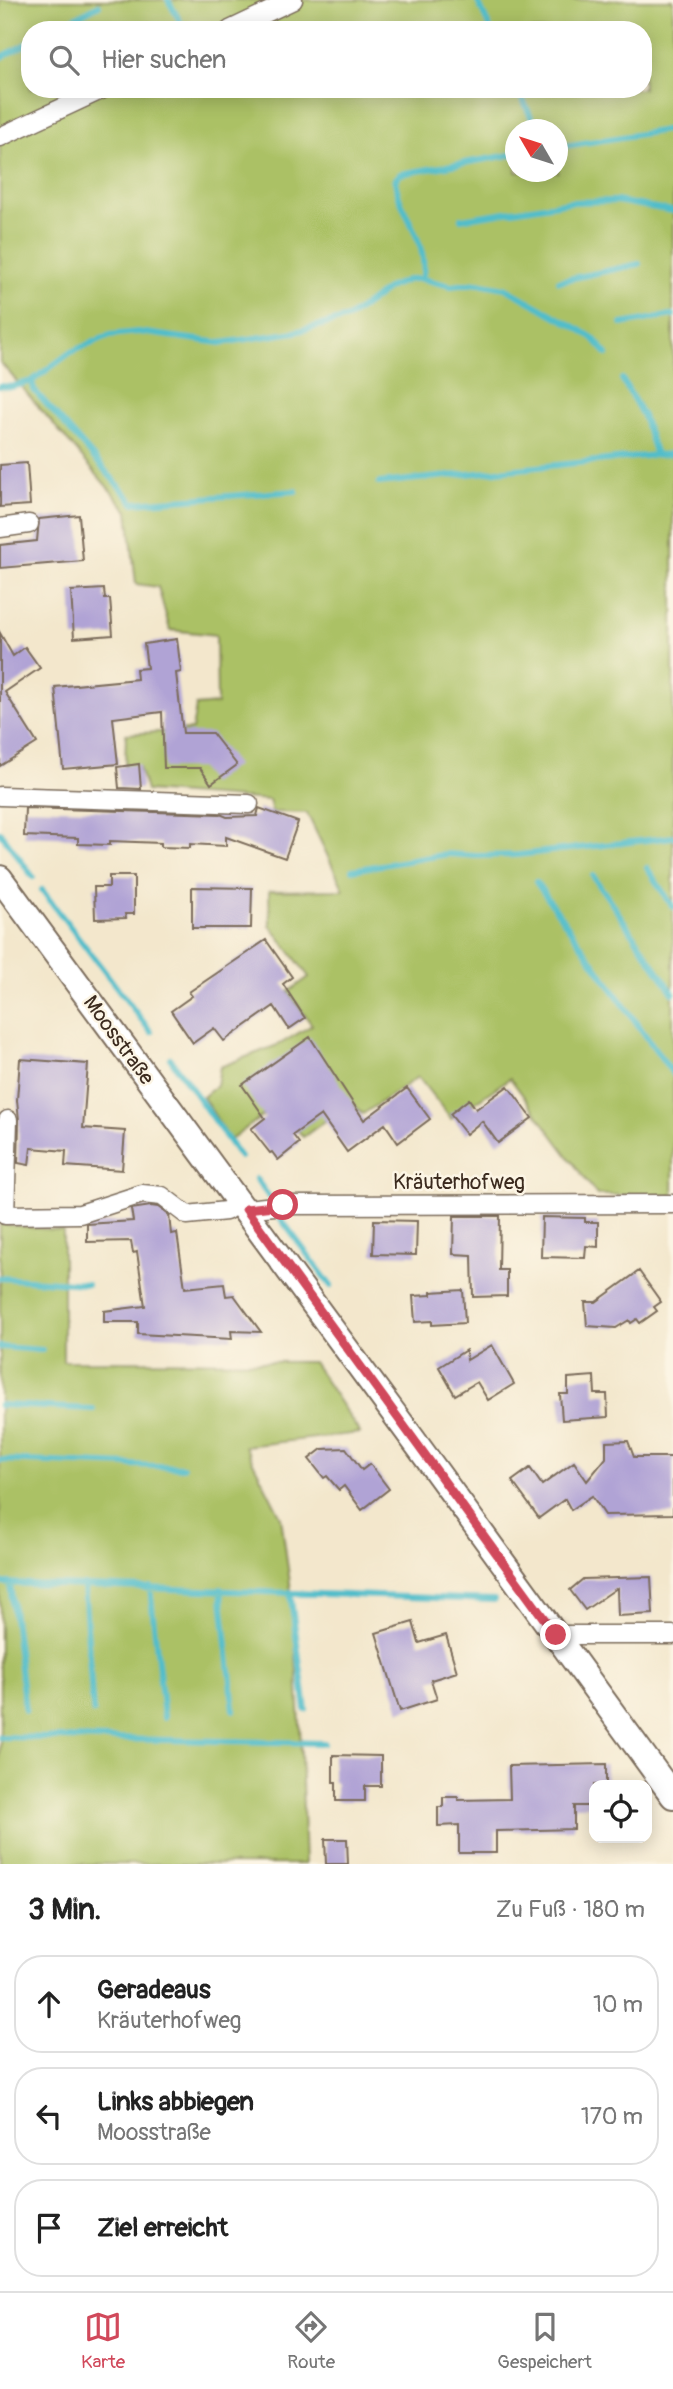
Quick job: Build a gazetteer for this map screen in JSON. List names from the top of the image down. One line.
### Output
{"streets":{"street":["Moosstraße","Kräuterhofweg"]},"crossings":[["Moosstraße","Kräuterhofweg"]],"north":"top left","page":{"search":"Hier suchen","heading":["3 Min.","Zu Fuß · 180 m"],"list":[["Geradeaus","Kräuterhofweg","10 m"],["Links abbiegen","Moosstraße","170 m"],"Ziel erreicht"],"nav":["Karte","Route","Gespeichert"]}}
